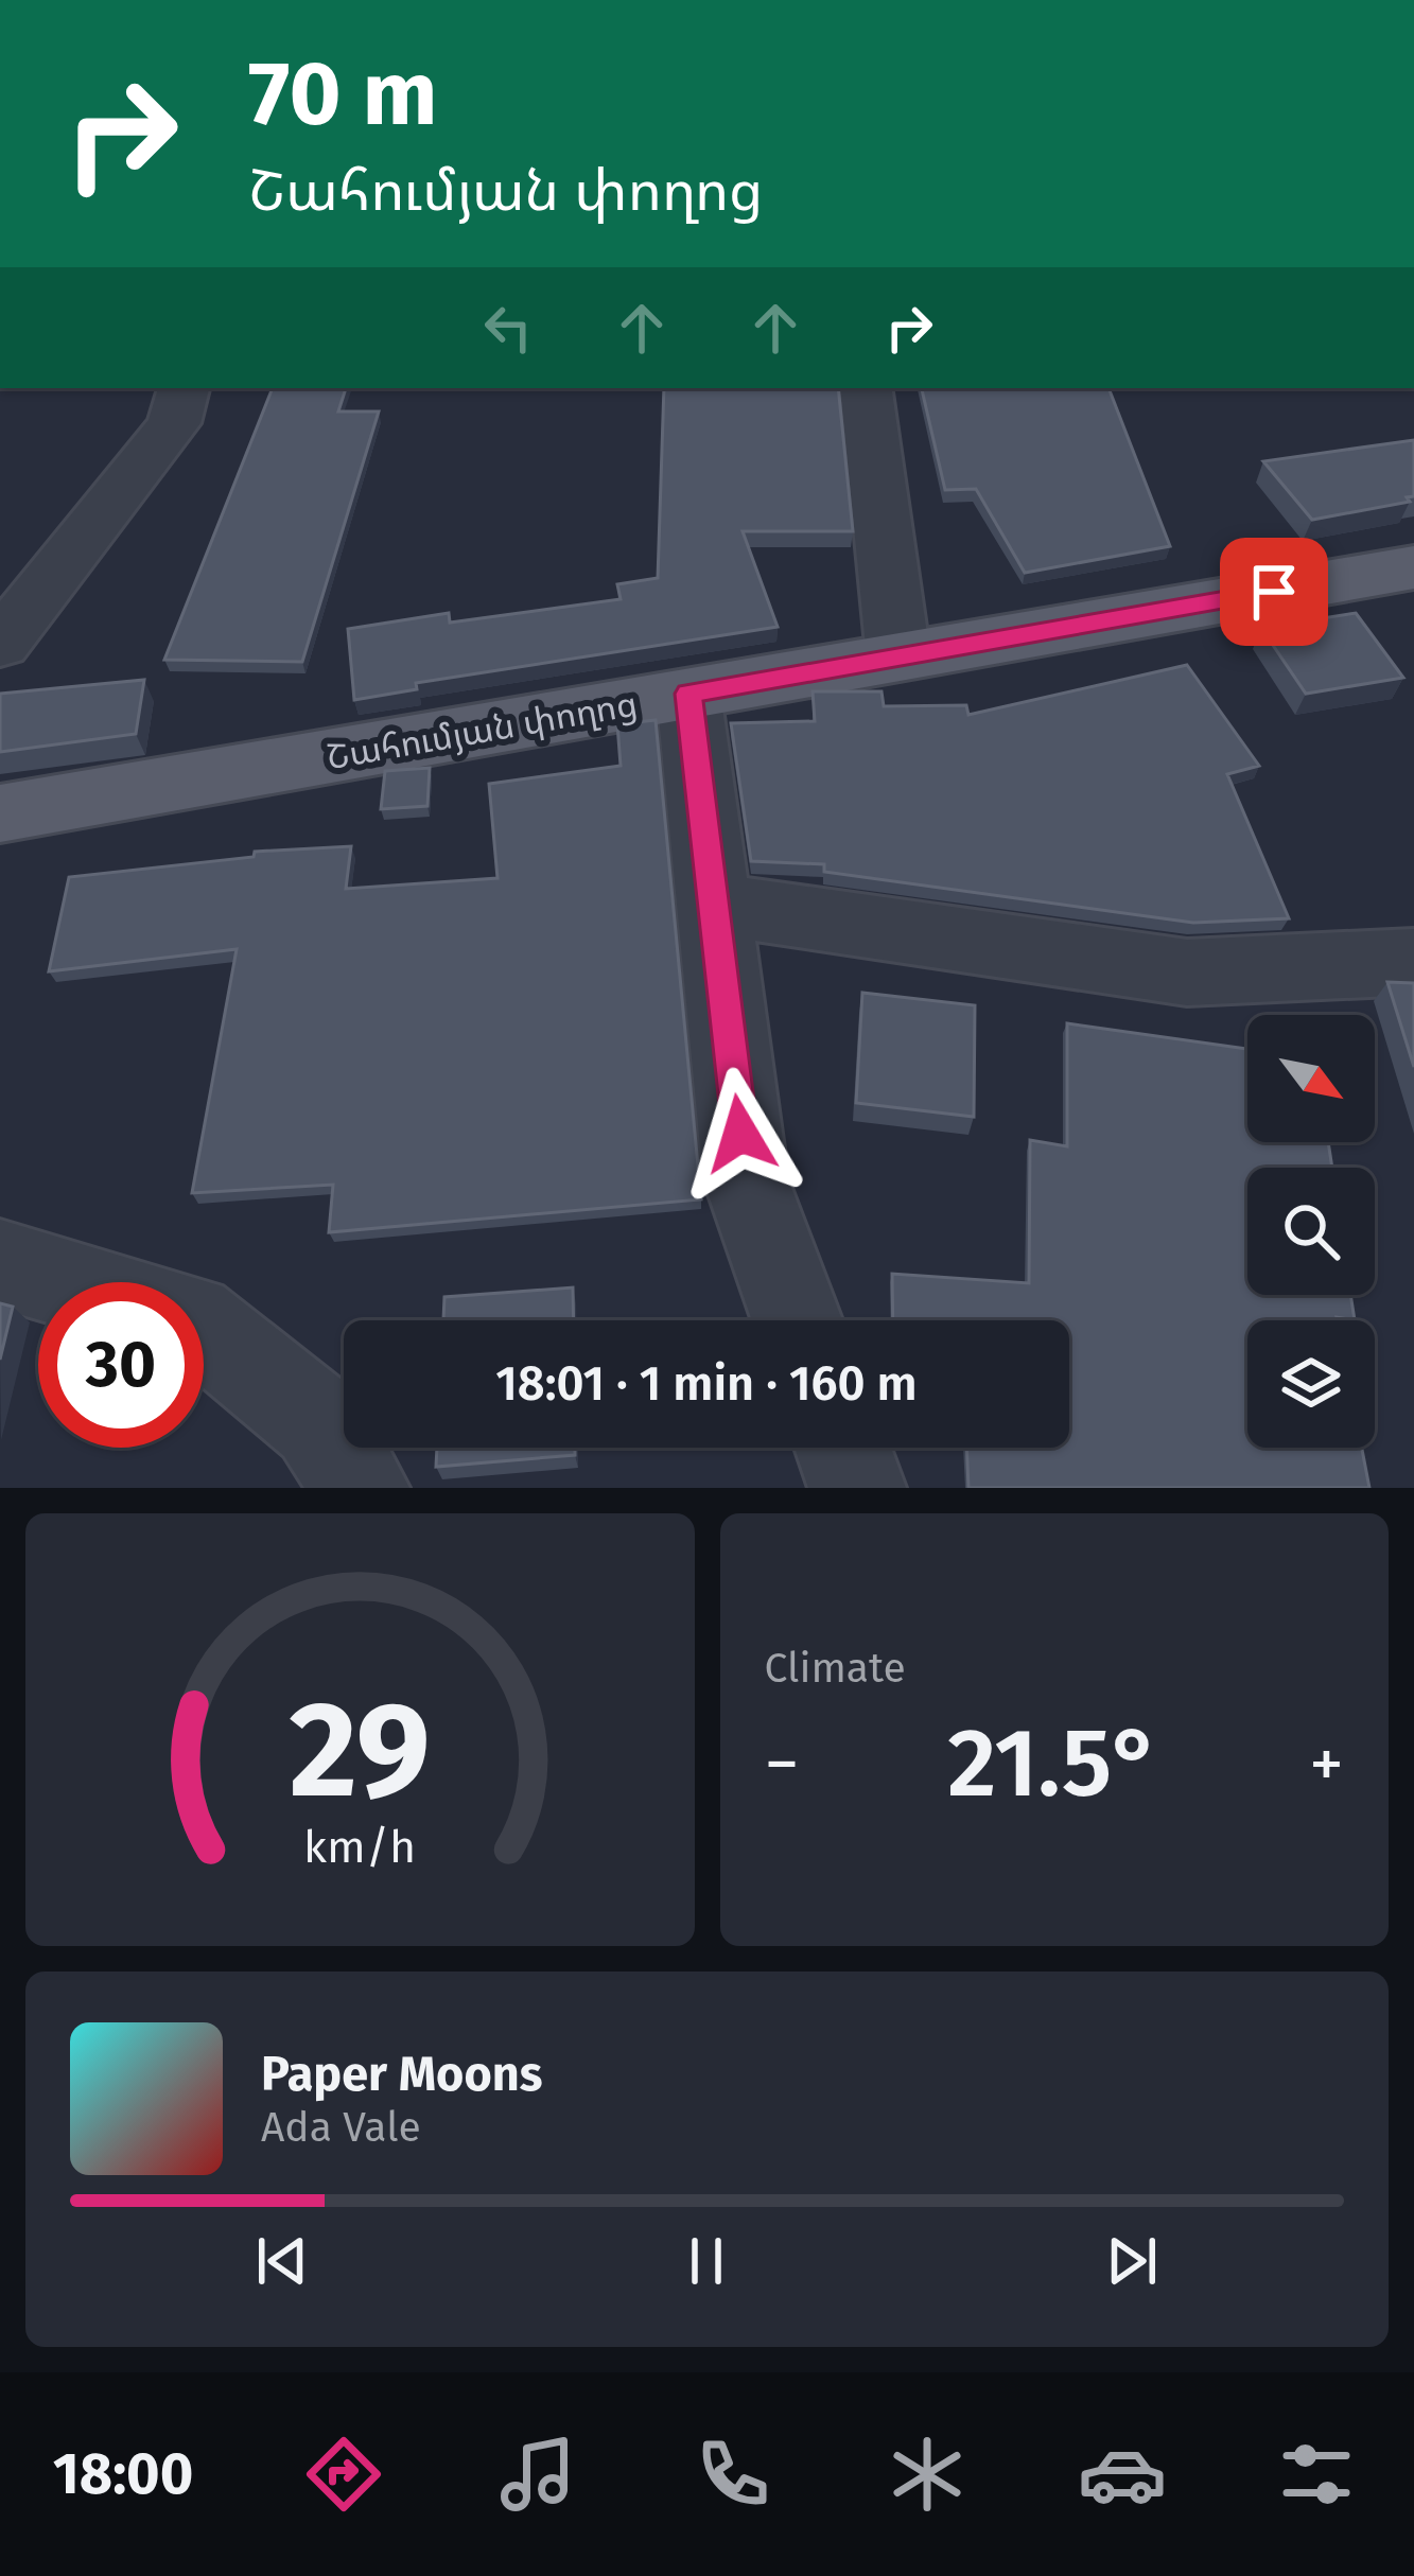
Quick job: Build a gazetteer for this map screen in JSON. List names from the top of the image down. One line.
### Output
{"streets":{"main road":["Շահումյան փողոց"]},"north":"bottom right","page":{"turn":["70 m","Շահումյան փողոց"],"limit":"30","trip":"18:01 · 1 min · 160 m","tile":"Climate","heat":["−","21.5°","+"],"song":["Paper Moons","Ada Vale"],"tabs":"18:00","gauge":["29","km/h"]}}
